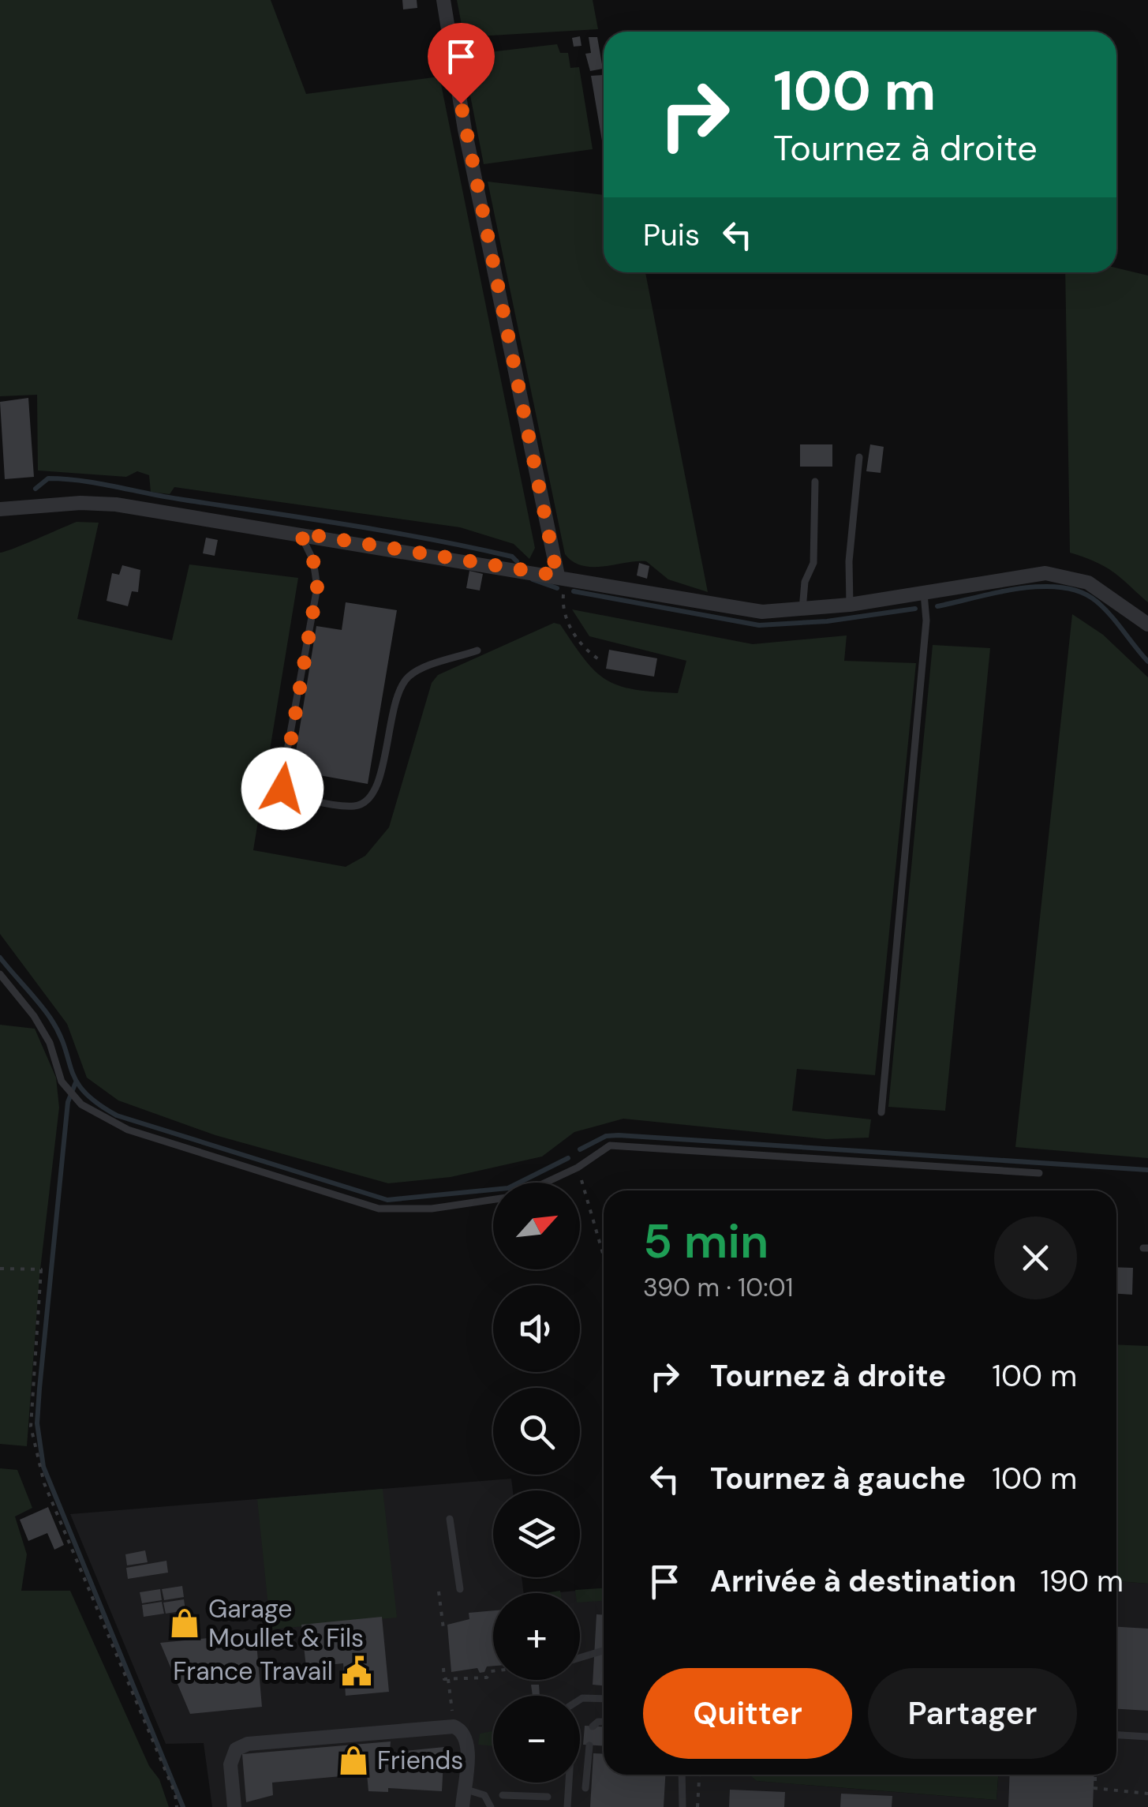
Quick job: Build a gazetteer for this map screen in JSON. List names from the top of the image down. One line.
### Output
{"places":{"shop":["Garage Moullet & Fils","Friends"],"public building":["France Travail"]},"north":"top right","page":{"turn":["100 m","Tournez à droite"],"then":"Puis","map_buttons":["+","−"],"heading":["5 min","390 m · 10:01"],"list":[{"name":"Tournez à droite","value":"100 m"},{"name":"Tournez à gauche","value":"100 m"},{"name":"Arrivée à destination","value":"190 m"}],"buttons":["Quitter","Partager"]}}
